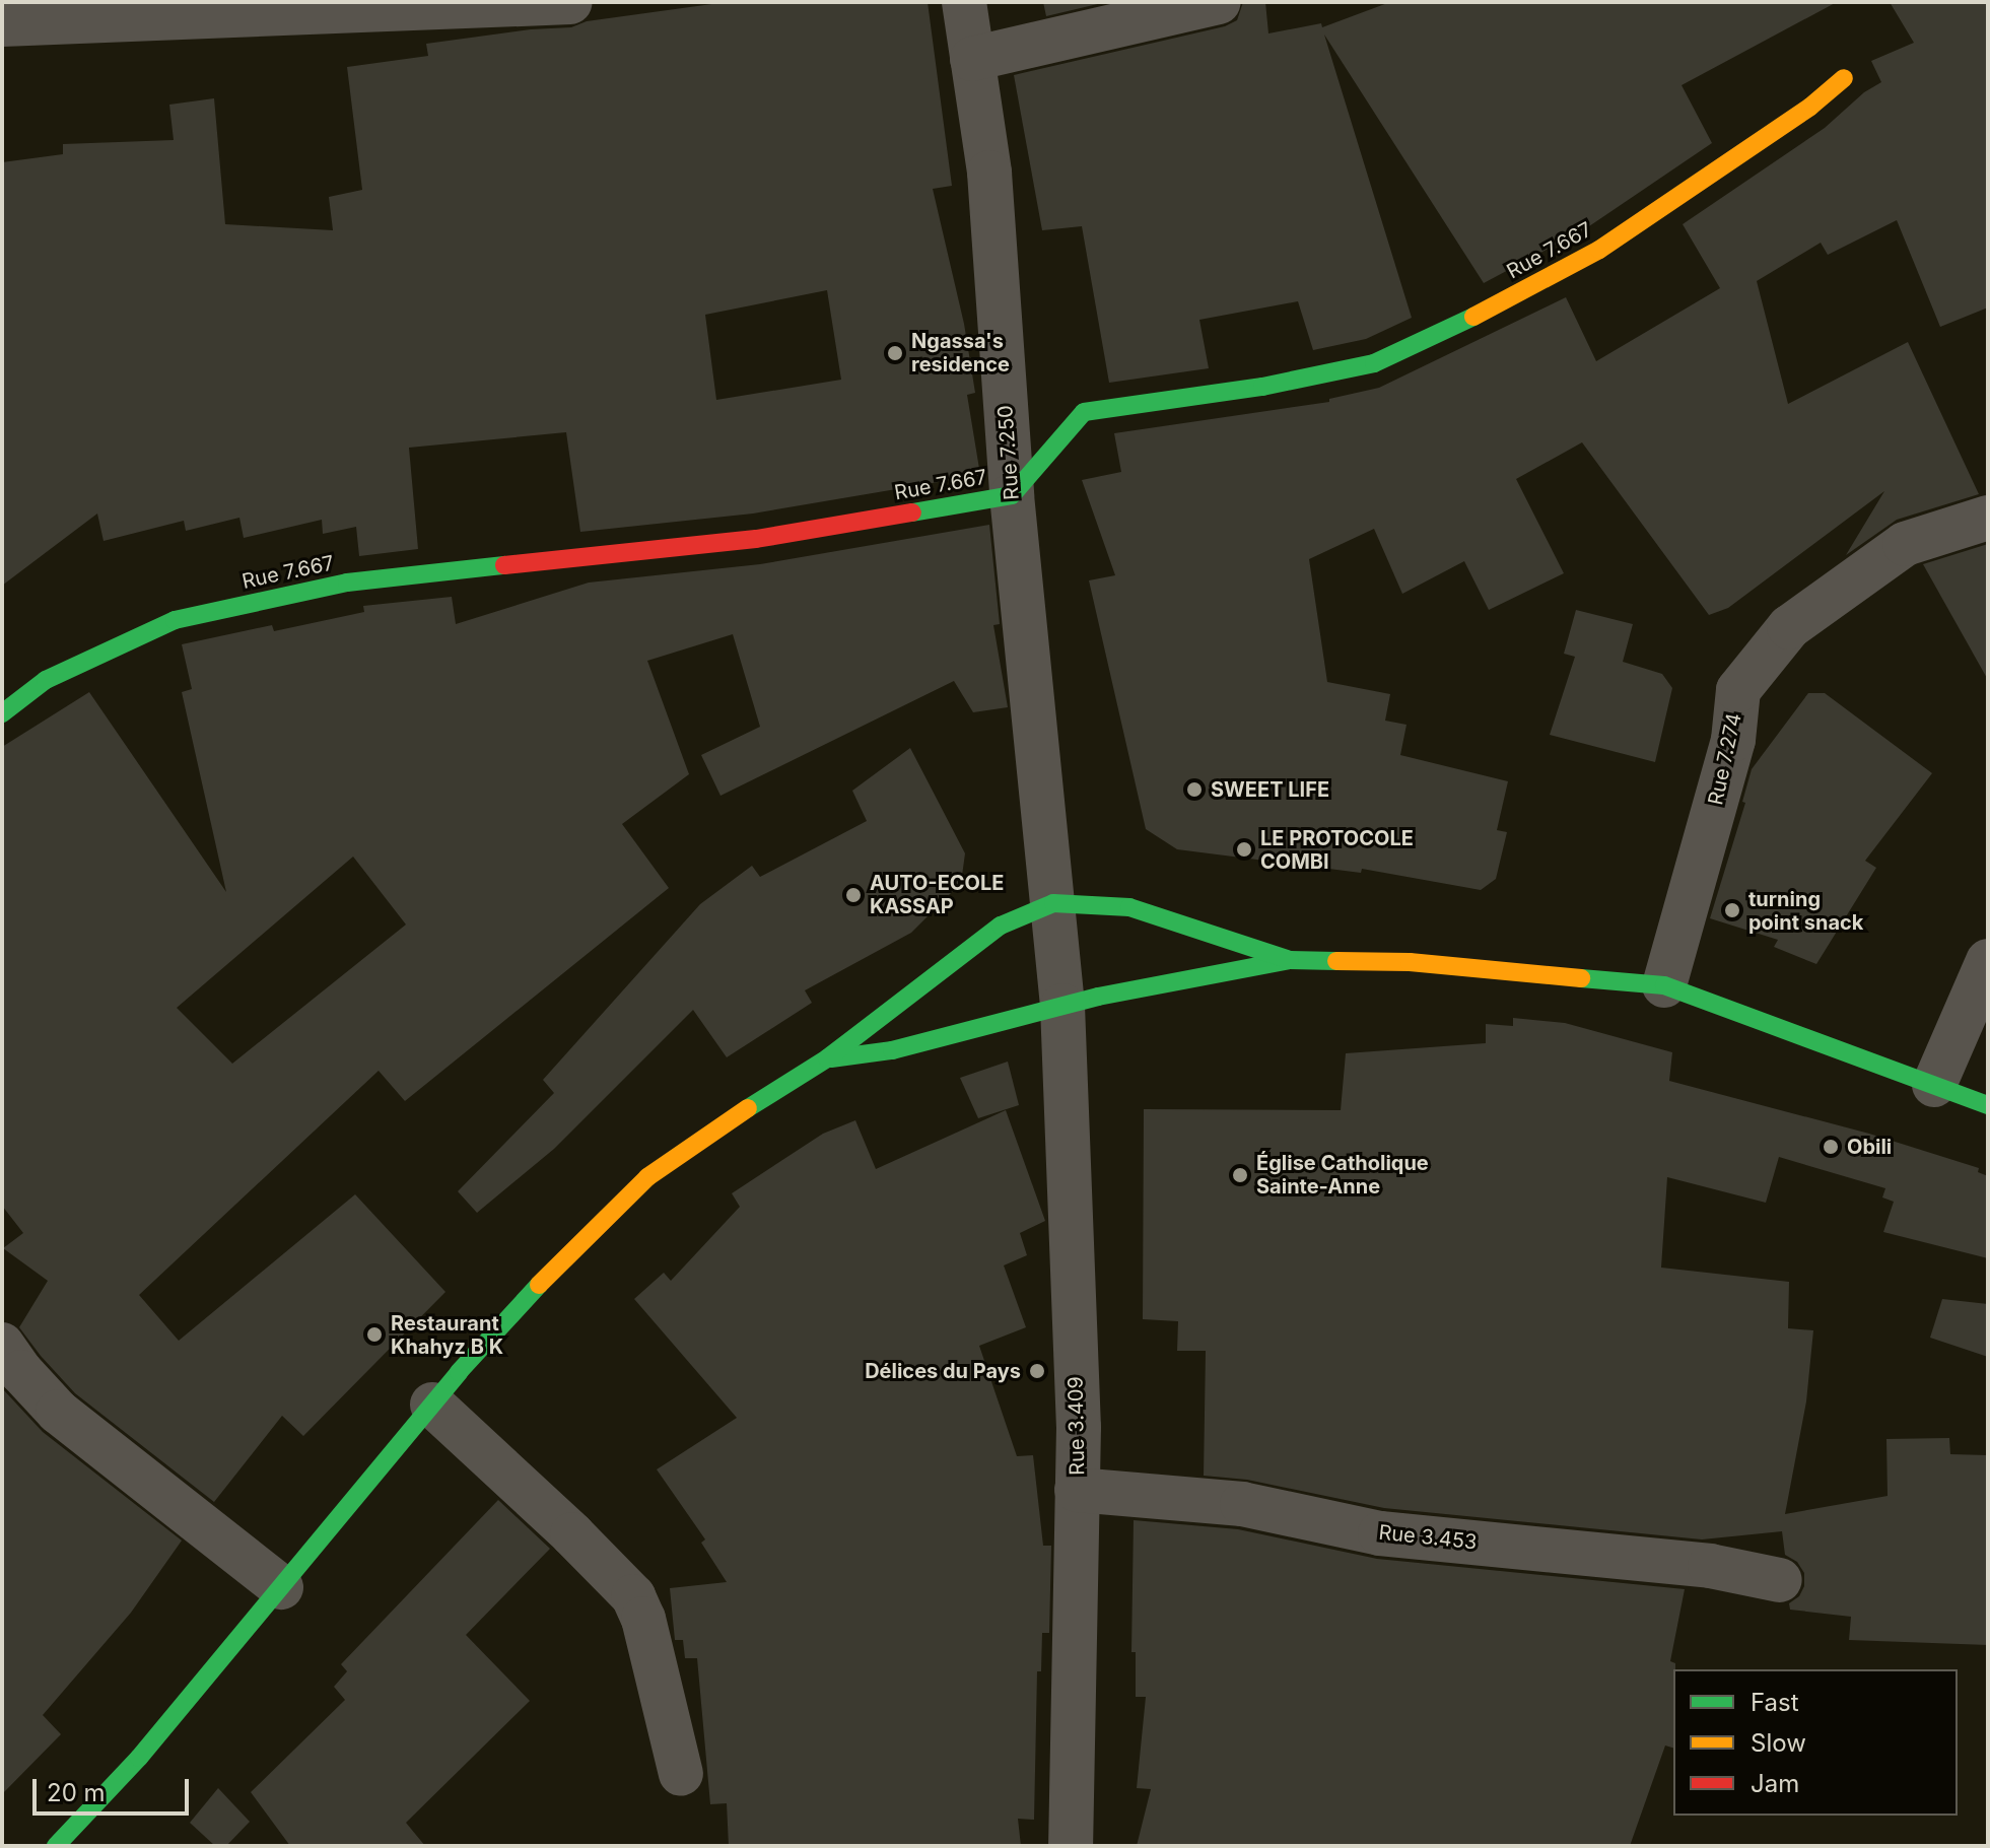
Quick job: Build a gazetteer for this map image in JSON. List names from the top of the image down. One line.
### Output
{"streets":{"main road":["Rue 7.667"],"street":["Rue 7.250","Rue 7.274","Rue 3.409","Rue 3.453"]},"crossings":[["Rue 7.667","Rue 7.250"],["Rue 7.250","Rue 3.409"],["Rue 3.409","Rue 3.453"]],"places":["Ngassa's residence","SWEET LIFE","LE PROTOCOLE COMBI","AUTO-ECOLE KASSAP","turning point snack","Obili","Église Catholique Sainte-Anne","Restaurant Khahyz B K","Délices du Pays"],"legend":["Fast","Slow","Jam"],"scale_bar":"20 m"}
